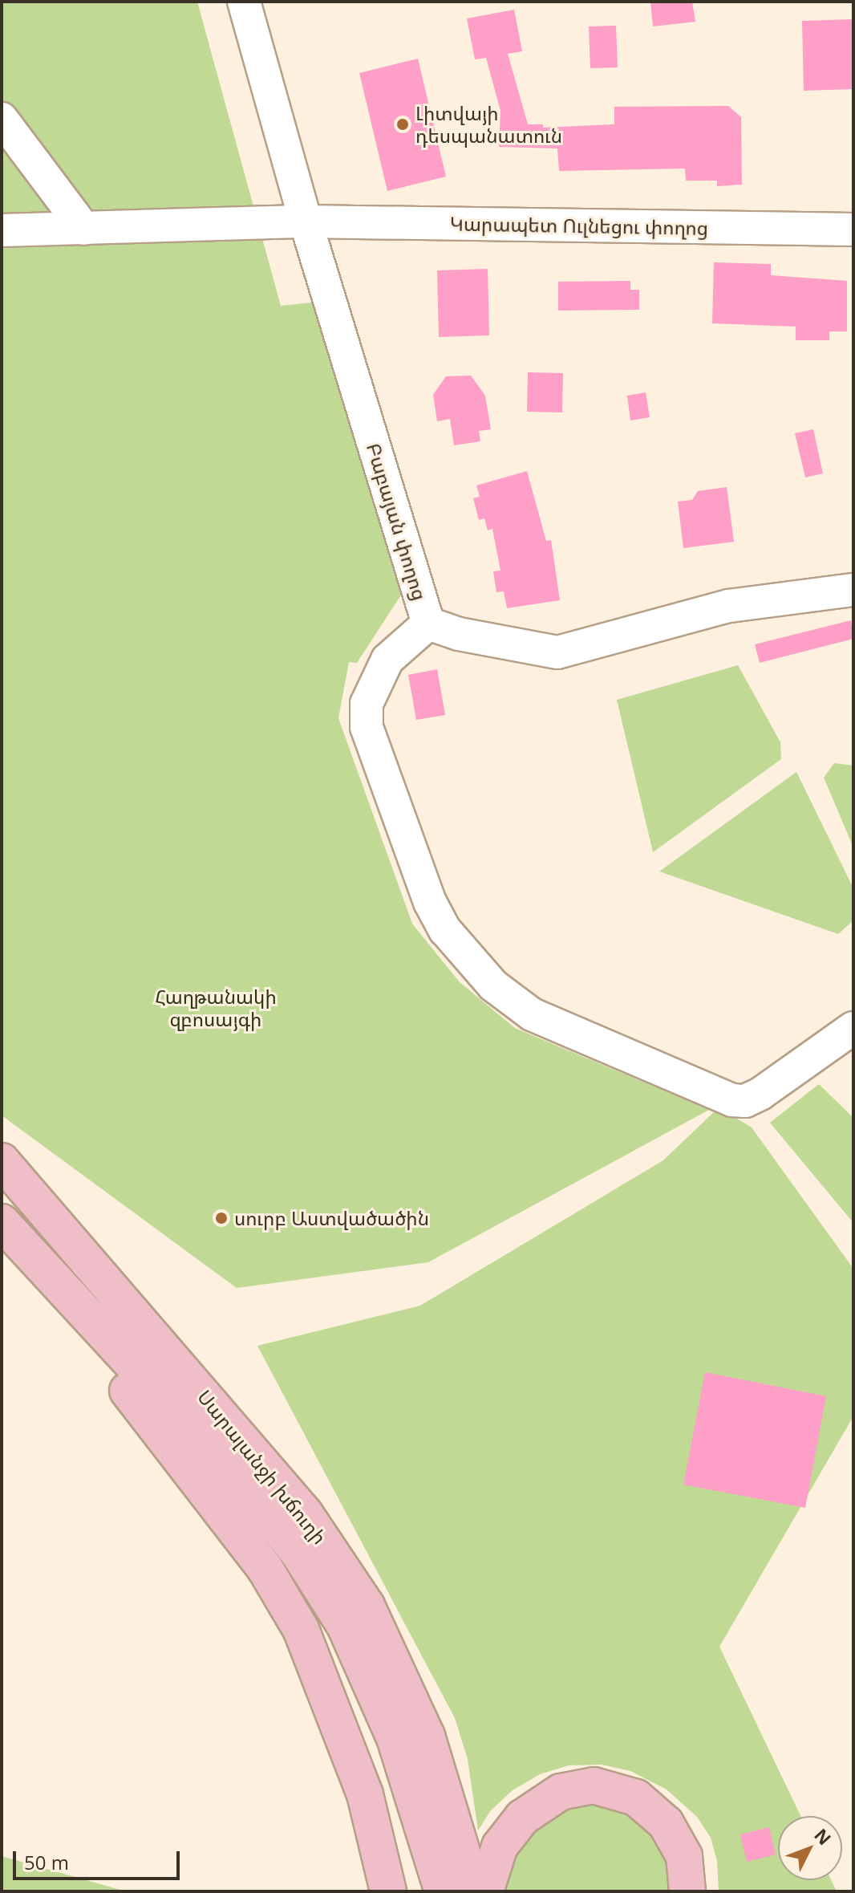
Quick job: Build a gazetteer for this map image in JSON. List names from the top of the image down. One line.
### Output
{"streets":{"main road":["Սարալանջի խճուղի"],"street":["Կարապետ Ուլնեցու փողոց","Բաբայան փողոց"]},"crossings":[["Կարապետ Ուլնեցու փողոց","Բաբայան փողոց"]],"parks":["Հաղթանակի զբոսայգի"],"places":["Լիտվայի դեսպանատուն","սուրբ Աստվածածին"],"scale_bar":"50 m","north":"top right"}
